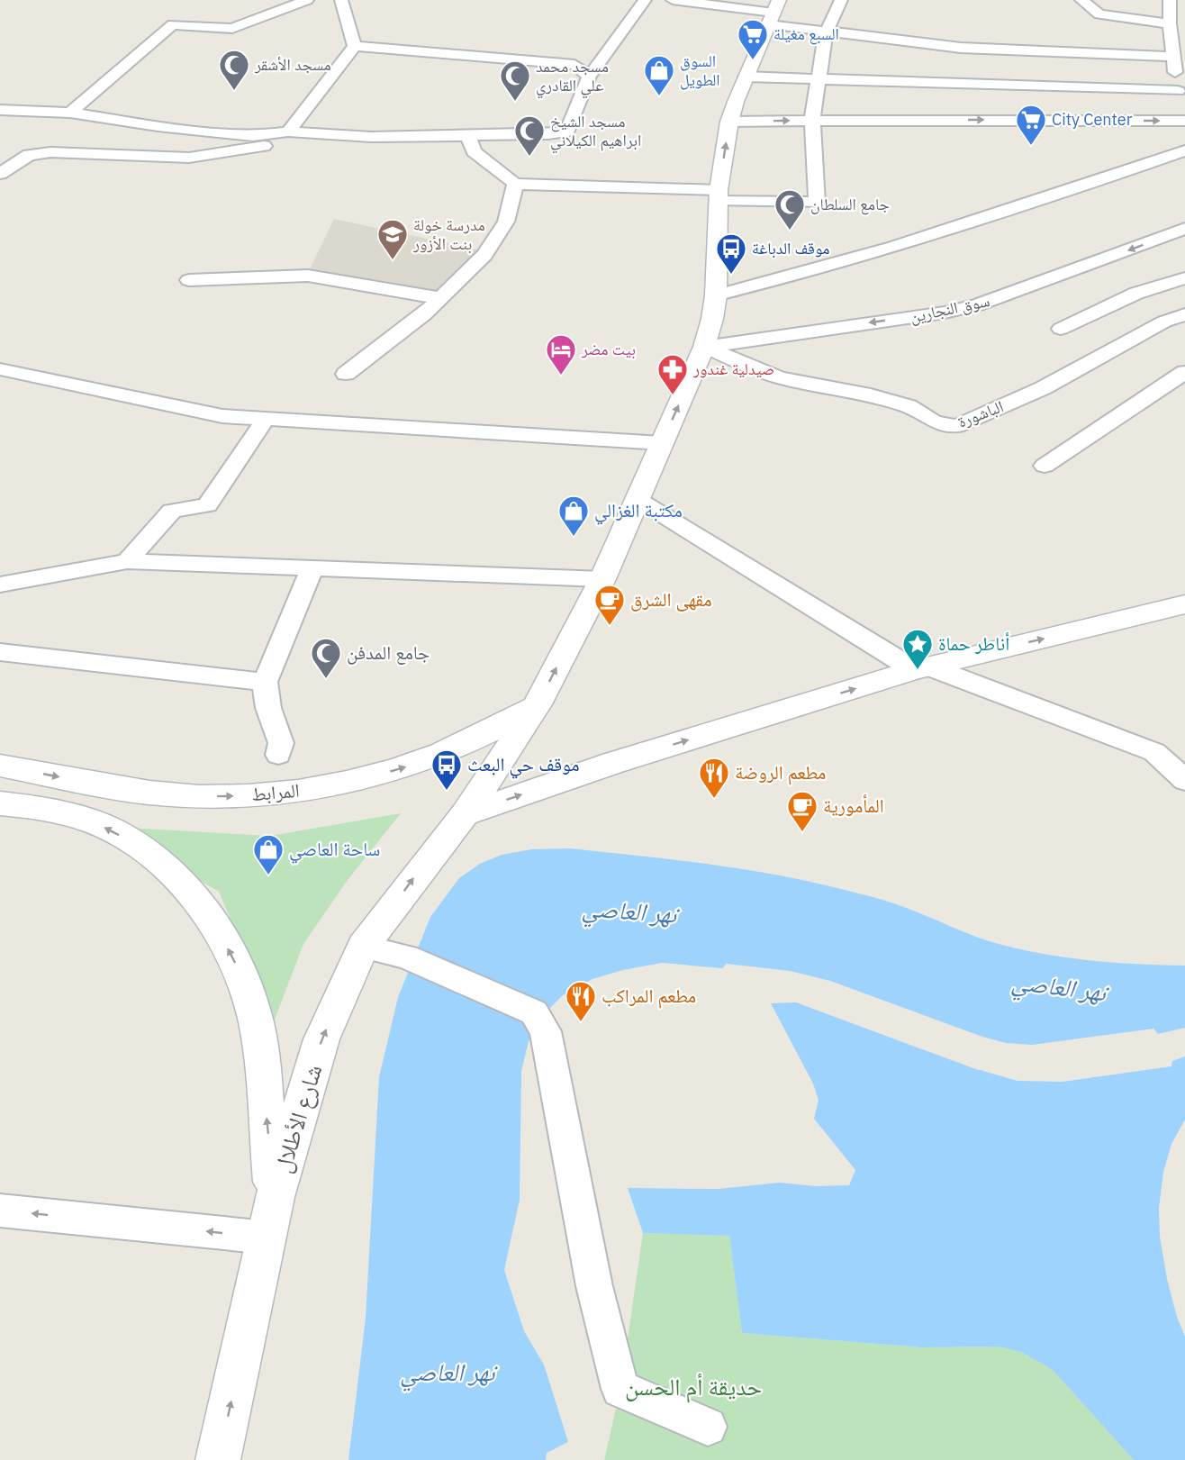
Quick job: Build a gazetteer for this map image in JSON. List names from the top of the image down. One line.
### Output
{"streets":{"main road":["المرابط","شارع الأطلال"],"street":["سوق النجارين","الباشورة"]},"crossings":[["سوق النجارين","الباشورة"],["سوق النجارين","شارع الأطلال"],["الباشورة","شارع الأطلال"],["المرابط","شارع الأطلال"]],"one_way":["المرابط","شارع الأطلال"],"water":["نهر العاصي"],"parks":["حديقة أم الحسن"],"places":{"supermarket":["السبع مغيلة","City Center"],"mosque":["مسجد الأشقر","مسجد محمد علي القادري","مسجد الشيخ ابراهيم الكيلاني","جامع السلطان","جامع المدفن"],"shop":["السوق الطويل","مكتبة الغزالي","ساحة العاصي"],"school or university":["مدرسة خولة بنت الأزور"],"bus stop":["موقف الدباغة","موقف حي البعث"],"hotel":["بيت مضر"],"pharmacy":["صيدلية غندور"],"cafe":["مقهى الشرق","المأمورية"],"place":["أناطر حماة"],"restaurant":["مطعم الروضة","مطعم المراكب"]}}
